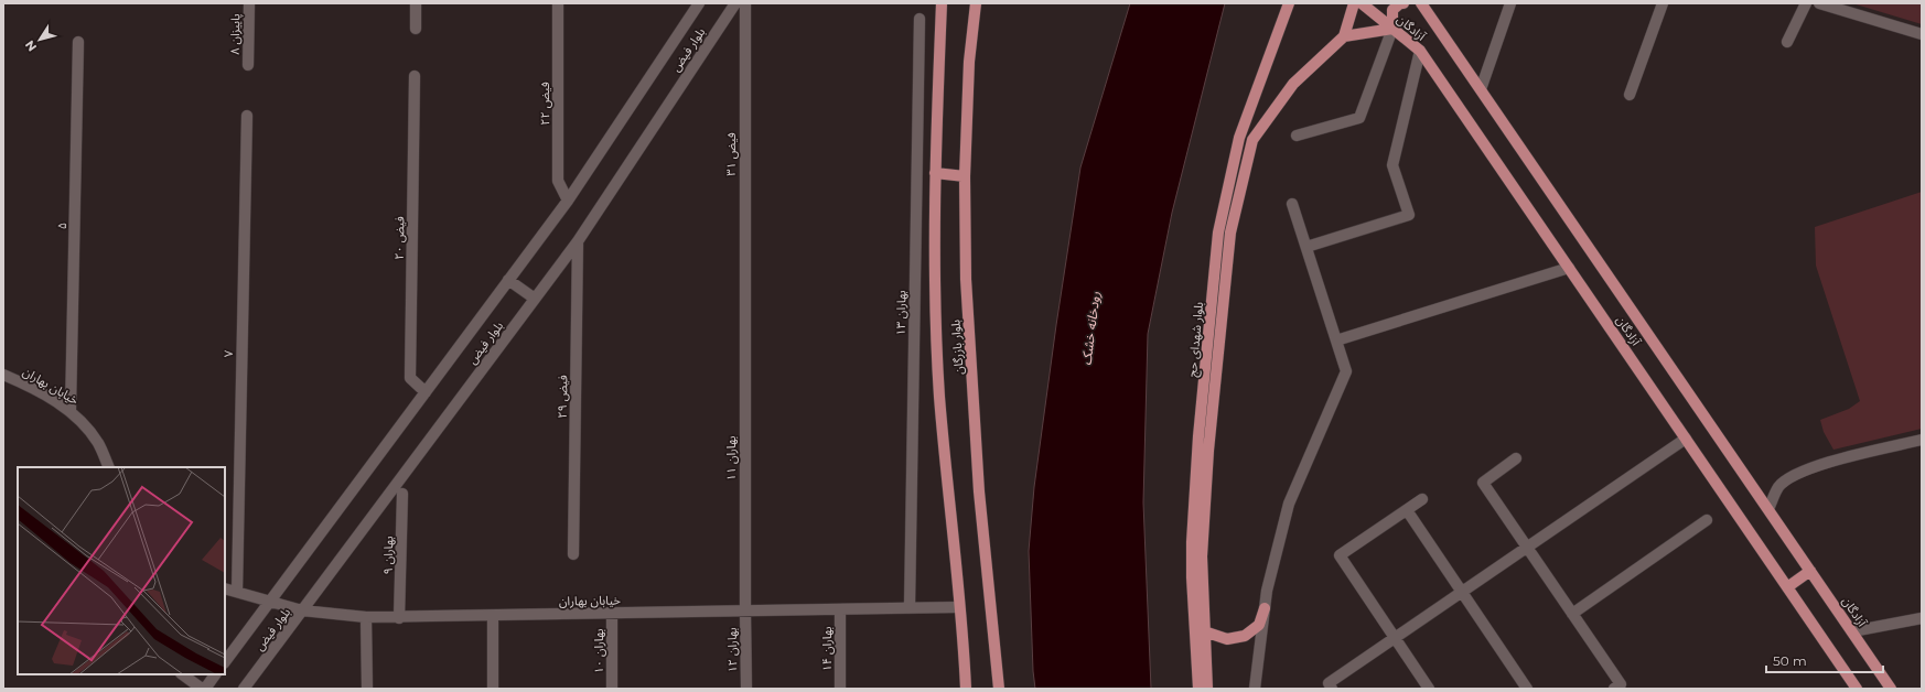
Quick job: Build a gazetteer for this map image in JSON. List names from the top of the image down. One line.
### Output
{"streets":{"main road":["آزادگان","بلوار شهدای حج","بلوار بازرگان"],"street":["پاییزان ۸","بلوار فیض","فیض ۲۲","فیض ۳۱","۵","فیض ۲۰","بهاران ۱۳","۷","خیابان بهاران","فیض ۲۹","بهاران ۱۱","بهاران ۹","بهاران ۱۴","بهاران ۱۲","بهاران ۱۰"]},"crossings":[["بلوار فیض","فیض ۲۲"],["بلوار فیض","فیض ۲۰"],["بلوار فیض","خیابان بهاران"],["بلوار فیض","فیض ۲۹"],["فیض ۳۱","بهاران ۱۱"],["۵","خیابان بهاران"],["بهاران ۱۳","خیابان بهاران"],["بلوار بازرگان","خیابان بهاران"],["۷","خیابان بهاران"],["خیابان بهاران","بهاران ۱۱"],["خیابان بهاران","بهاران ۹"],["خیابان بهاران","بهاران ۱۴"],["خیابان بهاران","بهاران ۱۲"],["خیابان بهاران","بهاران ۱۰"],["بهاران ۱۱","بهاران ۱۲"]],"water":["رودخانه خشک"],"scale_bar":"50 m","north":"bottom left"}
